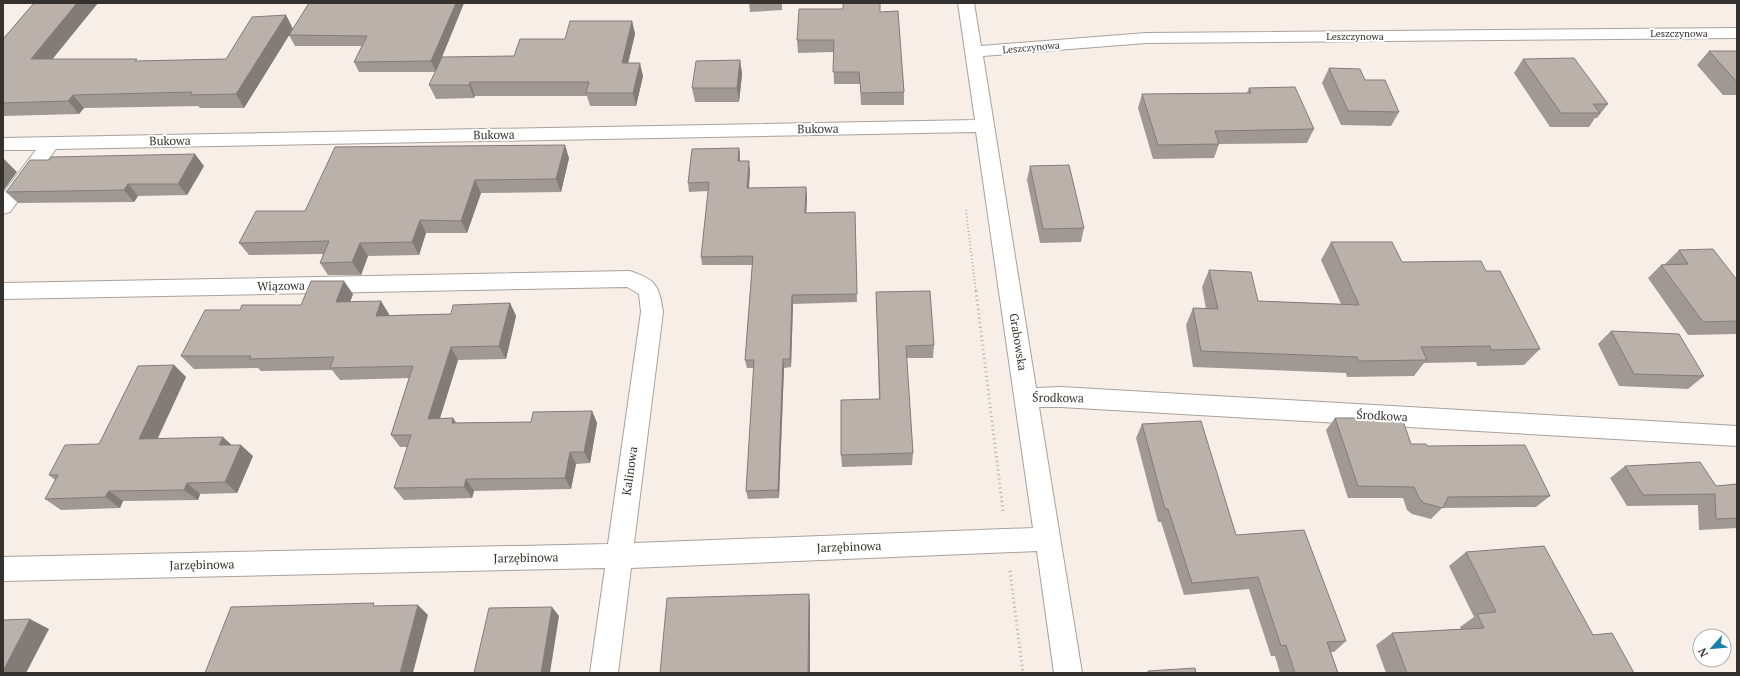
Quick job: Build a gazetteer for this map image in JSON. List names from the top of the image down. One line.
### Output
{"streets":{"street":["Leszczynowa","Bukowa","Wiązowa","Grabowska","Środkowa","Kalinowa","Jarzębinowa"]},"crossings":[["Leszczynowa","Grabowska"],["Bukowa","Grabowska"],["Wiązowa","Kalinowa"],["Grabowska","Środkowa"],["Grabowska","Jarzębinowa"],["Kalinowa","Jarzębinowa"]],"north":"bottom left"}
